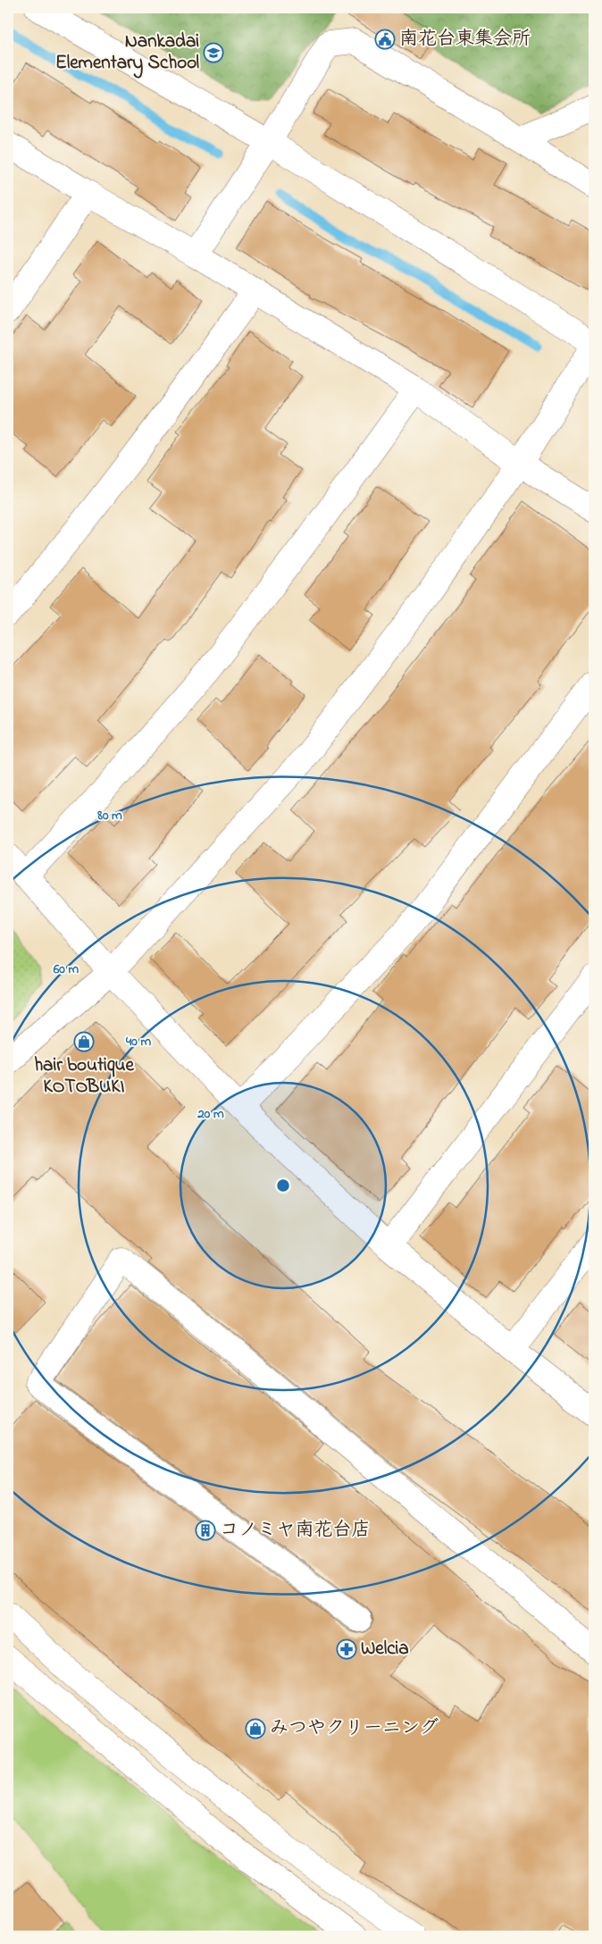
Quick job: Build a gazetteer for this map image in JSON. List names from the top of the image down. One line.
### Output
{"places":{"public building":["南花台東集会所"],"school or university":["Nankadai Elementary School"],"shop":["hair boutique KOTOBUKI","みつやクリーニング"],"building":["コノミヤ南花台店"],"pharmacy":["Welcia"]},"rings":["80 m","60 m","40 m","20 m"]}
